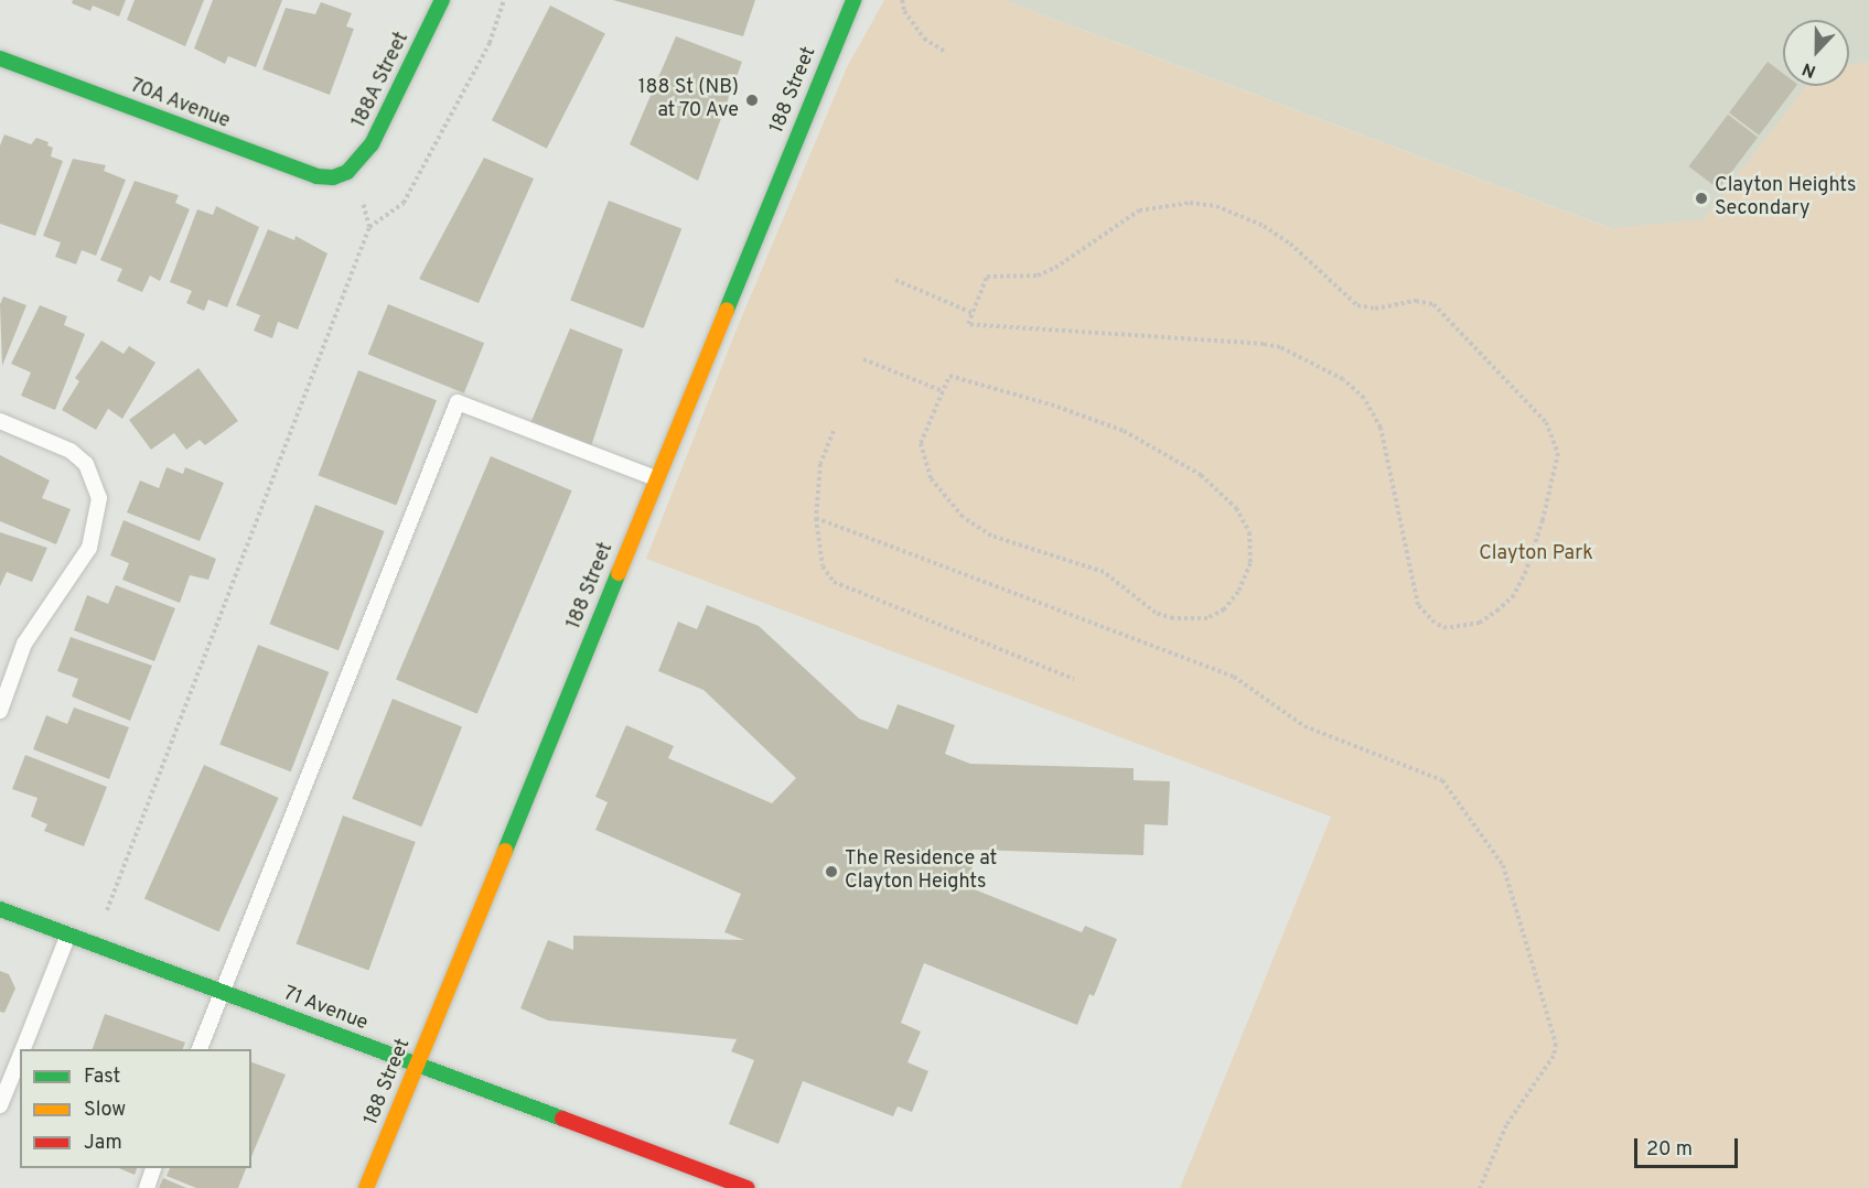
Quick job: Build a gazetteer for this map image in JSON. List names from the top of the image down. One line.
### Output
{"streets":{"street":["188A Street","188 Street","70A Avenue","71 Avenue"]},"crossings":[["188A Street","70A Avenue"],["188 Street","71 Avenue"]],"parks":["Clayton Park"],"places":["188 St (NB) at 70 Ave","Clayton Heights Secondary","The Residence at Clayton Heights"],"legend":["Fast","Slow","Jam"],"scale_bar":"20 m","north":"bottom"}
